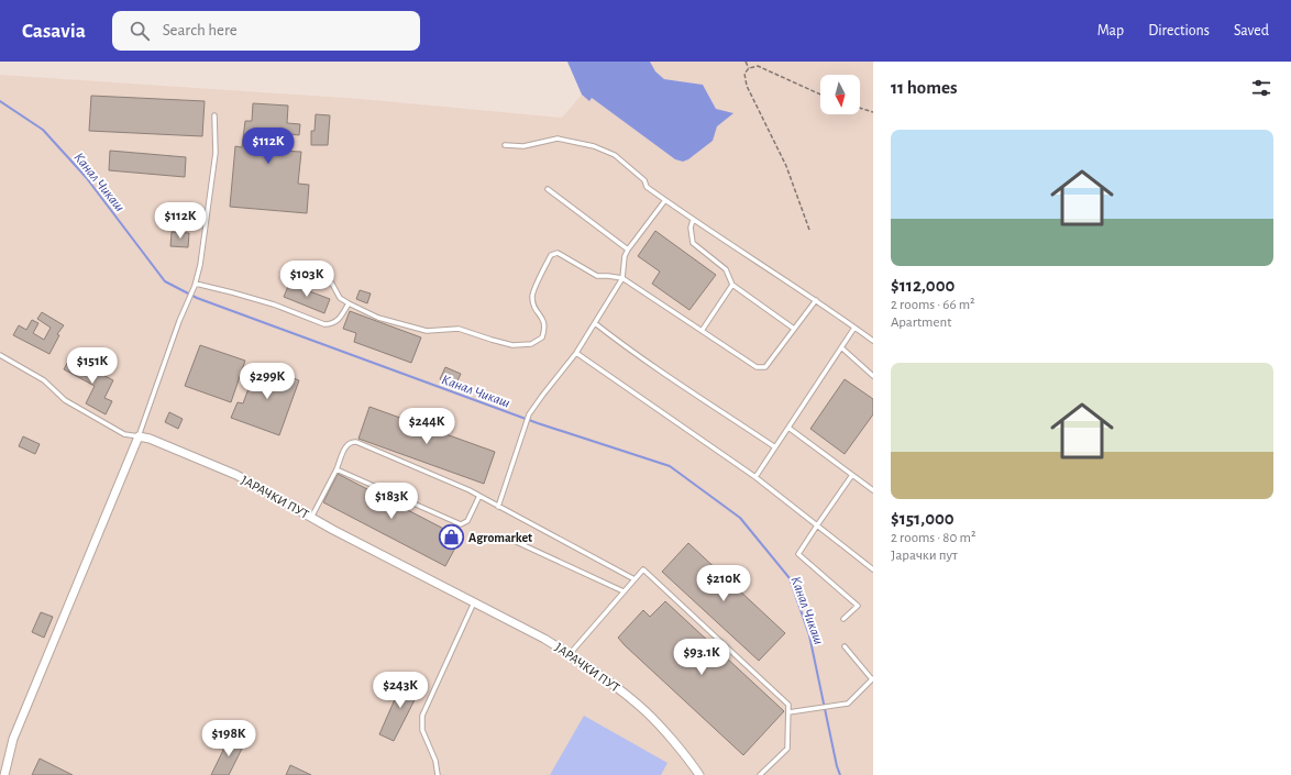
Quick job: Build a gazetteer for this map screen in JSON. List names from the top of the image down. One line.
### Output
{"streets":{"street":["ЈАРАЧКИ ПУТ"]},"water":["Канал Чикаш"],"places":{"shop":["Agromarket"]},"north":"bottom","page":{"header":"Casavia","search":"Search here","nav":["Map","Directions","Saved"],"heading":"11 homes","list":[{"name":"$112,000","note":"2 rooms · 66 m² · Apartment"},{"name":"$151,000","note":"2 rooms · 80 m² · Јарачки пут"}],"price":["$112K","$112K","$103K","$151K","$299K","$244K","$183K","$210K","$93.1K","$243K","$198K"]}}
